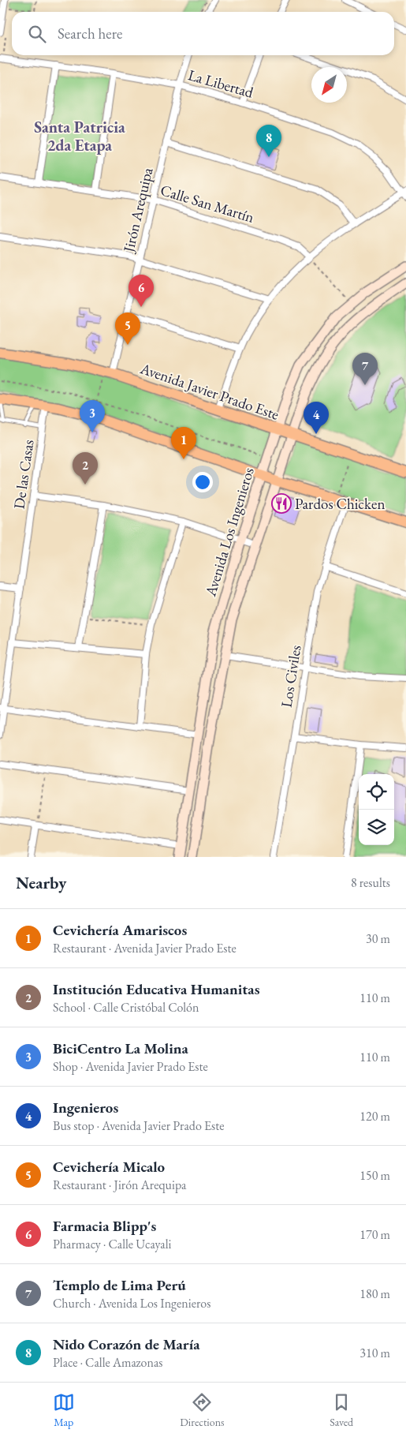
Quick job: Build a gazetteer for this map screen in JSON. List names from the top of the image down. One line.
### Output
{"streets":{"main road":["Avenida Javier Prado Este"],"street":["La Libertad","Calle San Martín","Jirón Arequipa","De las Casas","Avenida Los Ingenieros","Los Civiles"]},"crossings":[["La Libertad","Jirón Arequipa"],["Calle San Martín","Jirón Arequipa"],["Jirón Arequipa","Avenida Javier Prado Este"],["Avenida Javier Prado Este","Avenida Los Ingenieros"]],"districts":["Santa Patricia 2da Etapa"],"places":{"restaurant":["Pardos Chicken"]},"north":"bottom left","page":{"search":"Search here","pins":["8","6","5","7","3","4","1","2"],"heading":["Nearby","8 results"],"list":[{"mark":"1","name":"Cevichería Amariscos","note":"Restaurant · Avenida Javier Prado Este","value":"30 m"},{"mark":"2","name":"Institución Educativa Humanitas","note":"School · Calle Cristóbal Colón","value":"110 m"},{"mark":"3","name":"BiciCentro La Molina","note":"Shop · Avenida Javier Prado Este","value":"110 m"},{"mark":"4","name":"Ingenieros","note":"Bus stop · Avenida Javier Prado Este","value":"120 m"},{"mark":"5","name":"Cevichería Micalo","note":"Restaurant · Jirón Arequipa","value":"150 m"},{"mark":"6","name":"Farmacia Blipp's","note":"Pharmacy · Calle Ucayali","value":"170 m"},{"mark":"7","name":"Templo de Lima Perú","note":"Church · Avenida Los Ingenieros","value":"180 m"},{"mark":"8","name":"Nido Corazón de María","note":"Place · Calle Amazonas","value":"310 m"}],"nav":["Map","Directions","Saved"]}}
